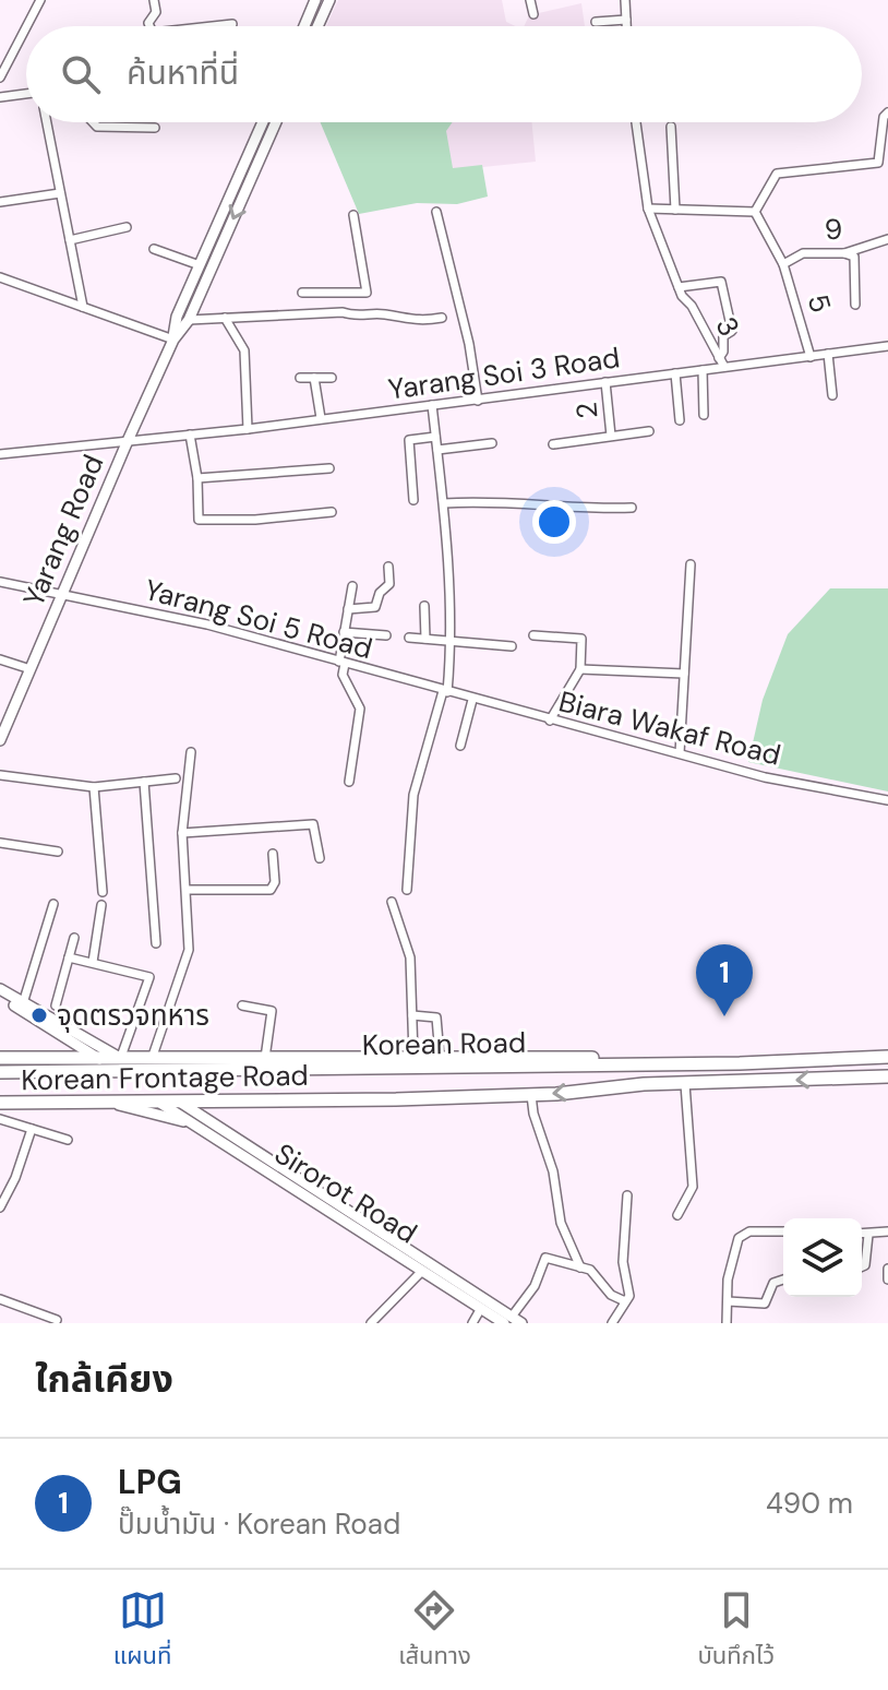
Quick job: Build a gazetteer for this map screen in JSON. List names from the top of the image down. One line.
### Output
{"streets":{"highway":["Korean Road","Korean Frontage Road"],"main road":["Yarang Road","Sirorot Road"],"street":["9","5","3","Yarang Soi 3 Road","2","Yarang Soi 5 Road","Biara Wakaf Road"]},"crossings":[["9","5"],["5","Yarang Soi 3 Road"],["3","Yarang Soi 3 Road"],["Yarang Soi 3 Road","2"],["Yarang Soi 3 Road","Yarang Road"],["Yarang Road","Yarang Soi 5 Road"],["Yarang Soi 5 Road","Biara Wakaf Road"],["Korean Frontage Road","Sirorot Road"]],"places":["จุดตรวจทหาร"],"page":{"search":"ค้นหาที่นี่","pins":"1","heading":"ใกล้เคียง","list":[{"mark":"1","name":"LPG","note":"ปั๊มน้ำมัน · Korean Road","value":"490 m"}],"nav":["แผนที่","เส้นทาง","บันทึกไว้"]}}
